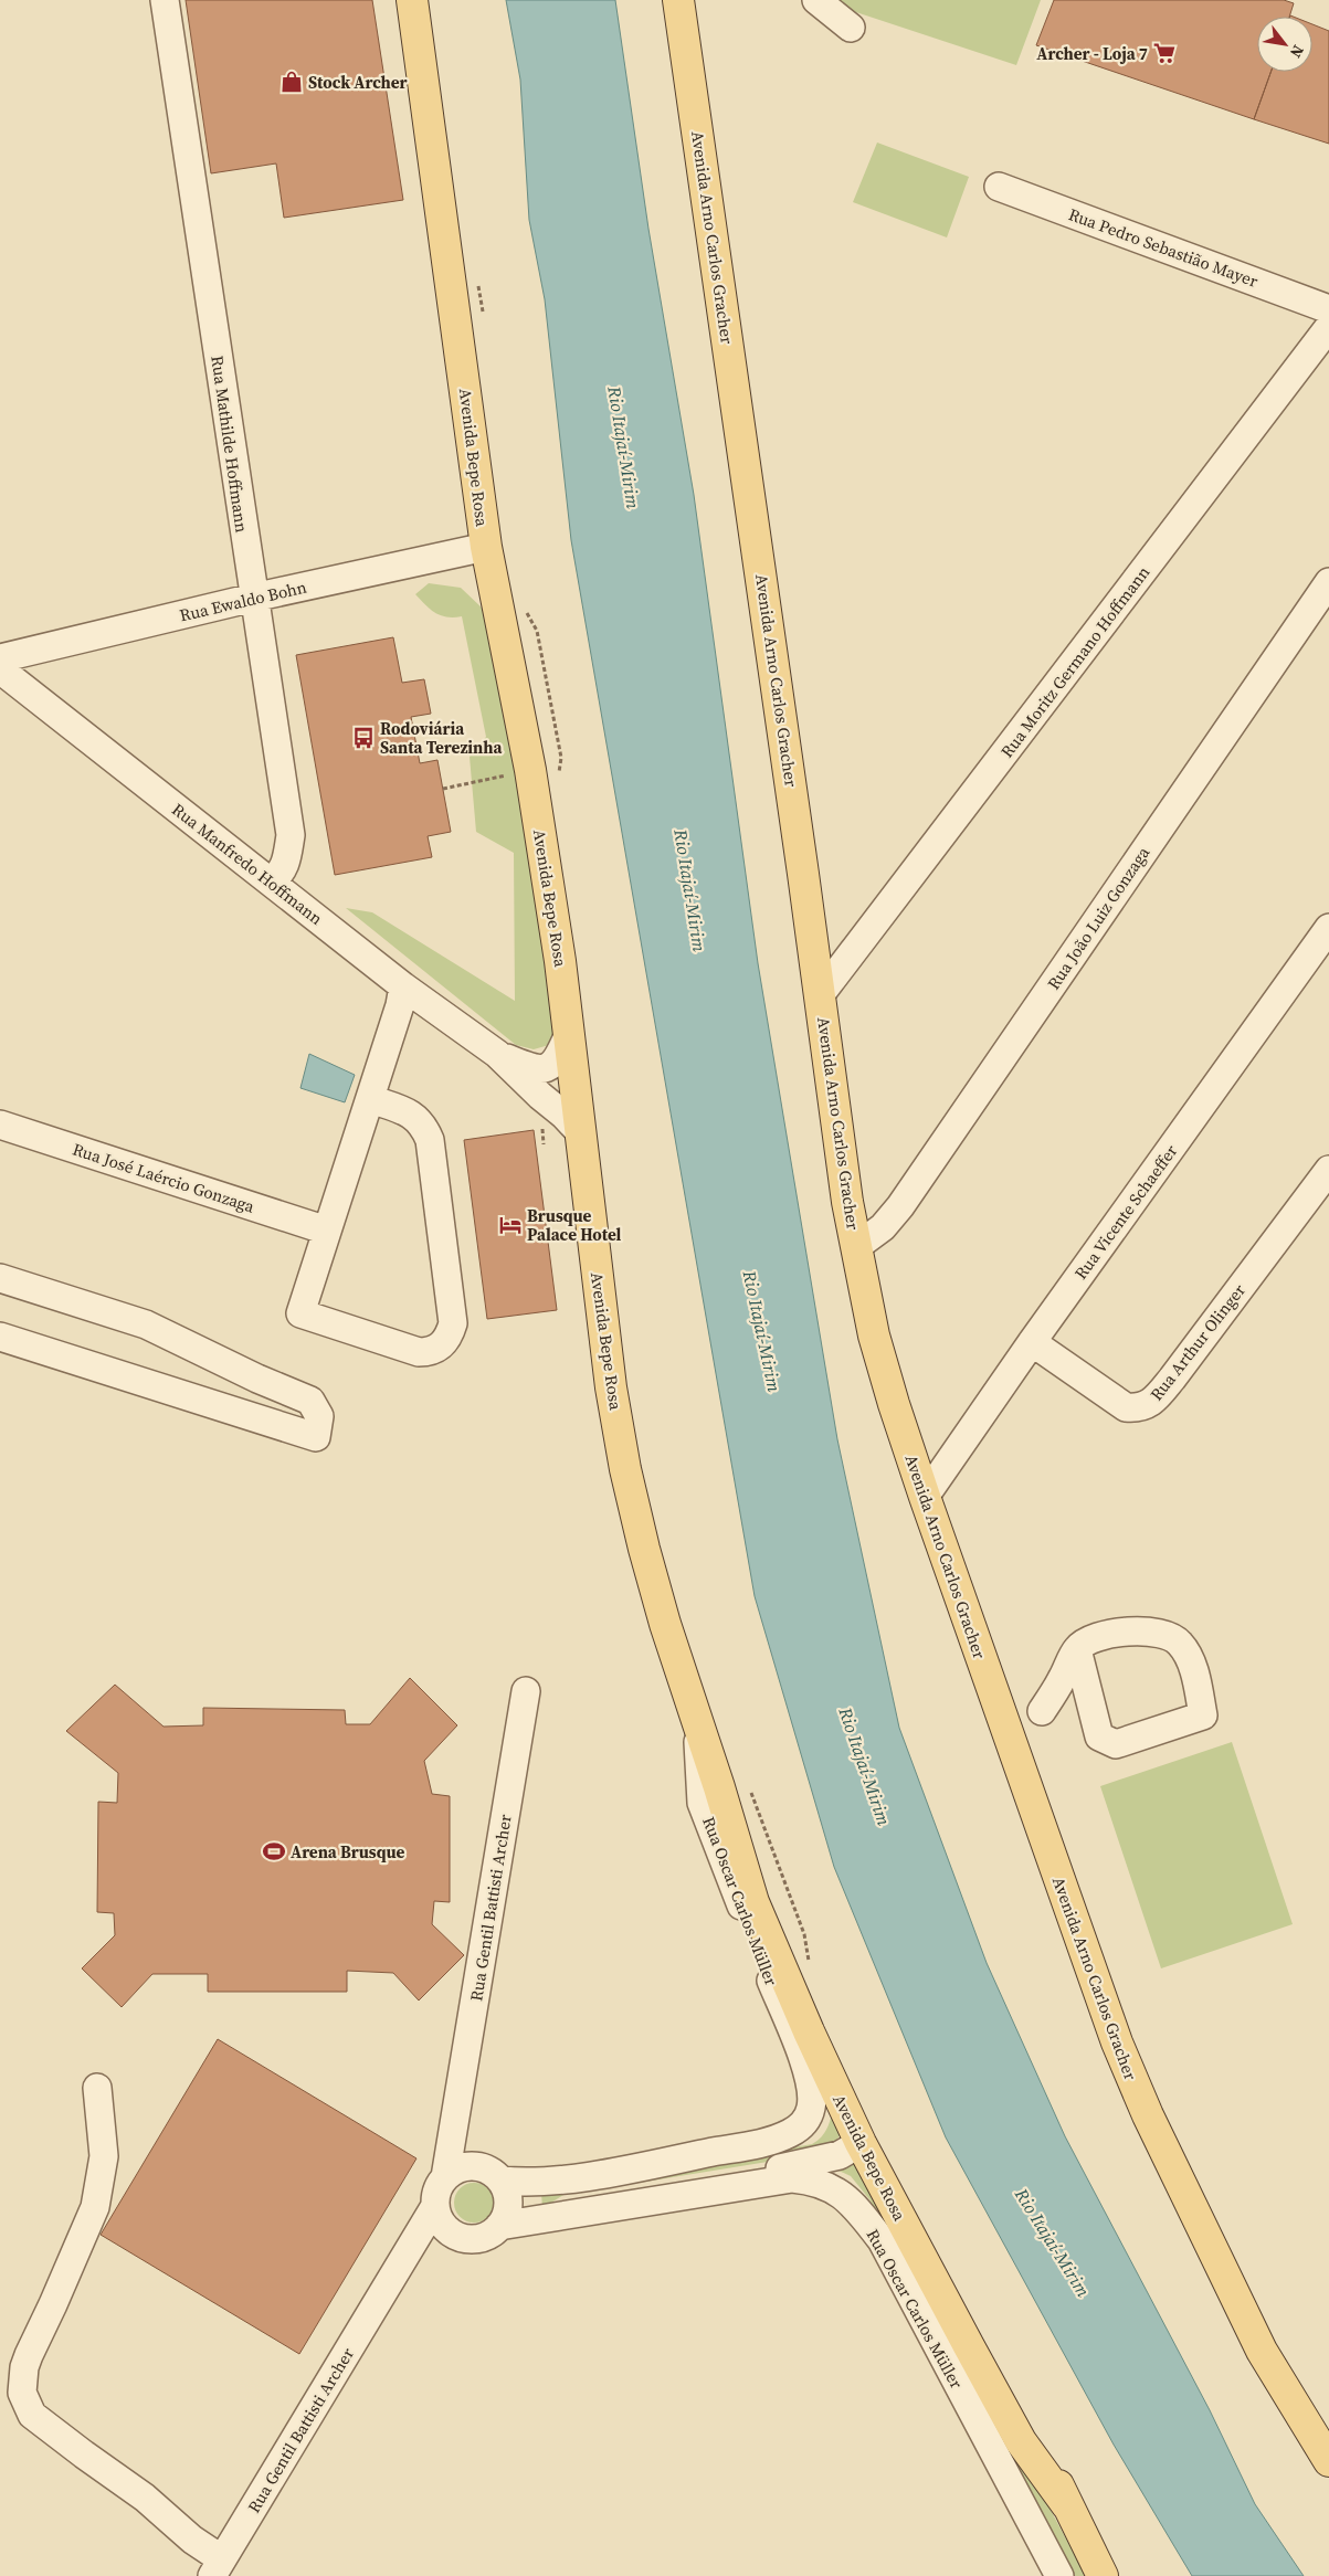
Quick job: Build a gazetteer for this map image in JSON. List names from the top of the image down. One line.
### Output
{"streets":{"main road":["Avenida Arno Carlos Gracher","Avenida Bepe Rosa"],"street":["Rua Pedro Sebastião Mayer","Rua Mathilde Hoffmann","Rua Ewaldo Bohn","Rua Moritz Germano Hoffmann","Rua Manfredo Hoffmann","Rua João Luiz Gonzaga","Rua José Laércio Gonzaga","Rua Vicente Schaeffer","Rua Arthur Olinger","Rua Oscar Carlos Müller","Rua Gentil Battisti Archer"]},"crossings":[["Avenida Arno Carlos Gracher","Rua Moritz Germano Hoffmann"],["Avenida Arno Carlos Gracher","Rua João Luiz Gonzaga"],["Avenida Arno Carlos Gracher","Rua Vicente Schaeffer"],["Rua Mathilde Hoffmann","Rua Ewaldo Bohn"],["Rua Mathilde Hoffmann","Rua Manfredo Hoffmann"],["Avenida Bepe Rosa","Rua Ewaldo Bohn"],["Avenida Bepe Rosa","Rua Manfredo Hoffmann"],["Avenida Bepe Rosa","Rua Oscar Carlos Müller"],["Rua Vicente Schaeffer","Rua Arthur Olinger"],["Rua Oscar Carlos Müller","Rua Gentil Battisti Archer"]],"water":["Rio Itajaí-Mirim"],"places":{"supermarket":["Archer - Loja 7"],"shop":["Stock Archer"],"bus stop":["Rodoviária Santa Terezinha"],"hotel":["Brusque Palace Hotel"],"sports":["Arena Brusque"]},"north":"bottom right"}
